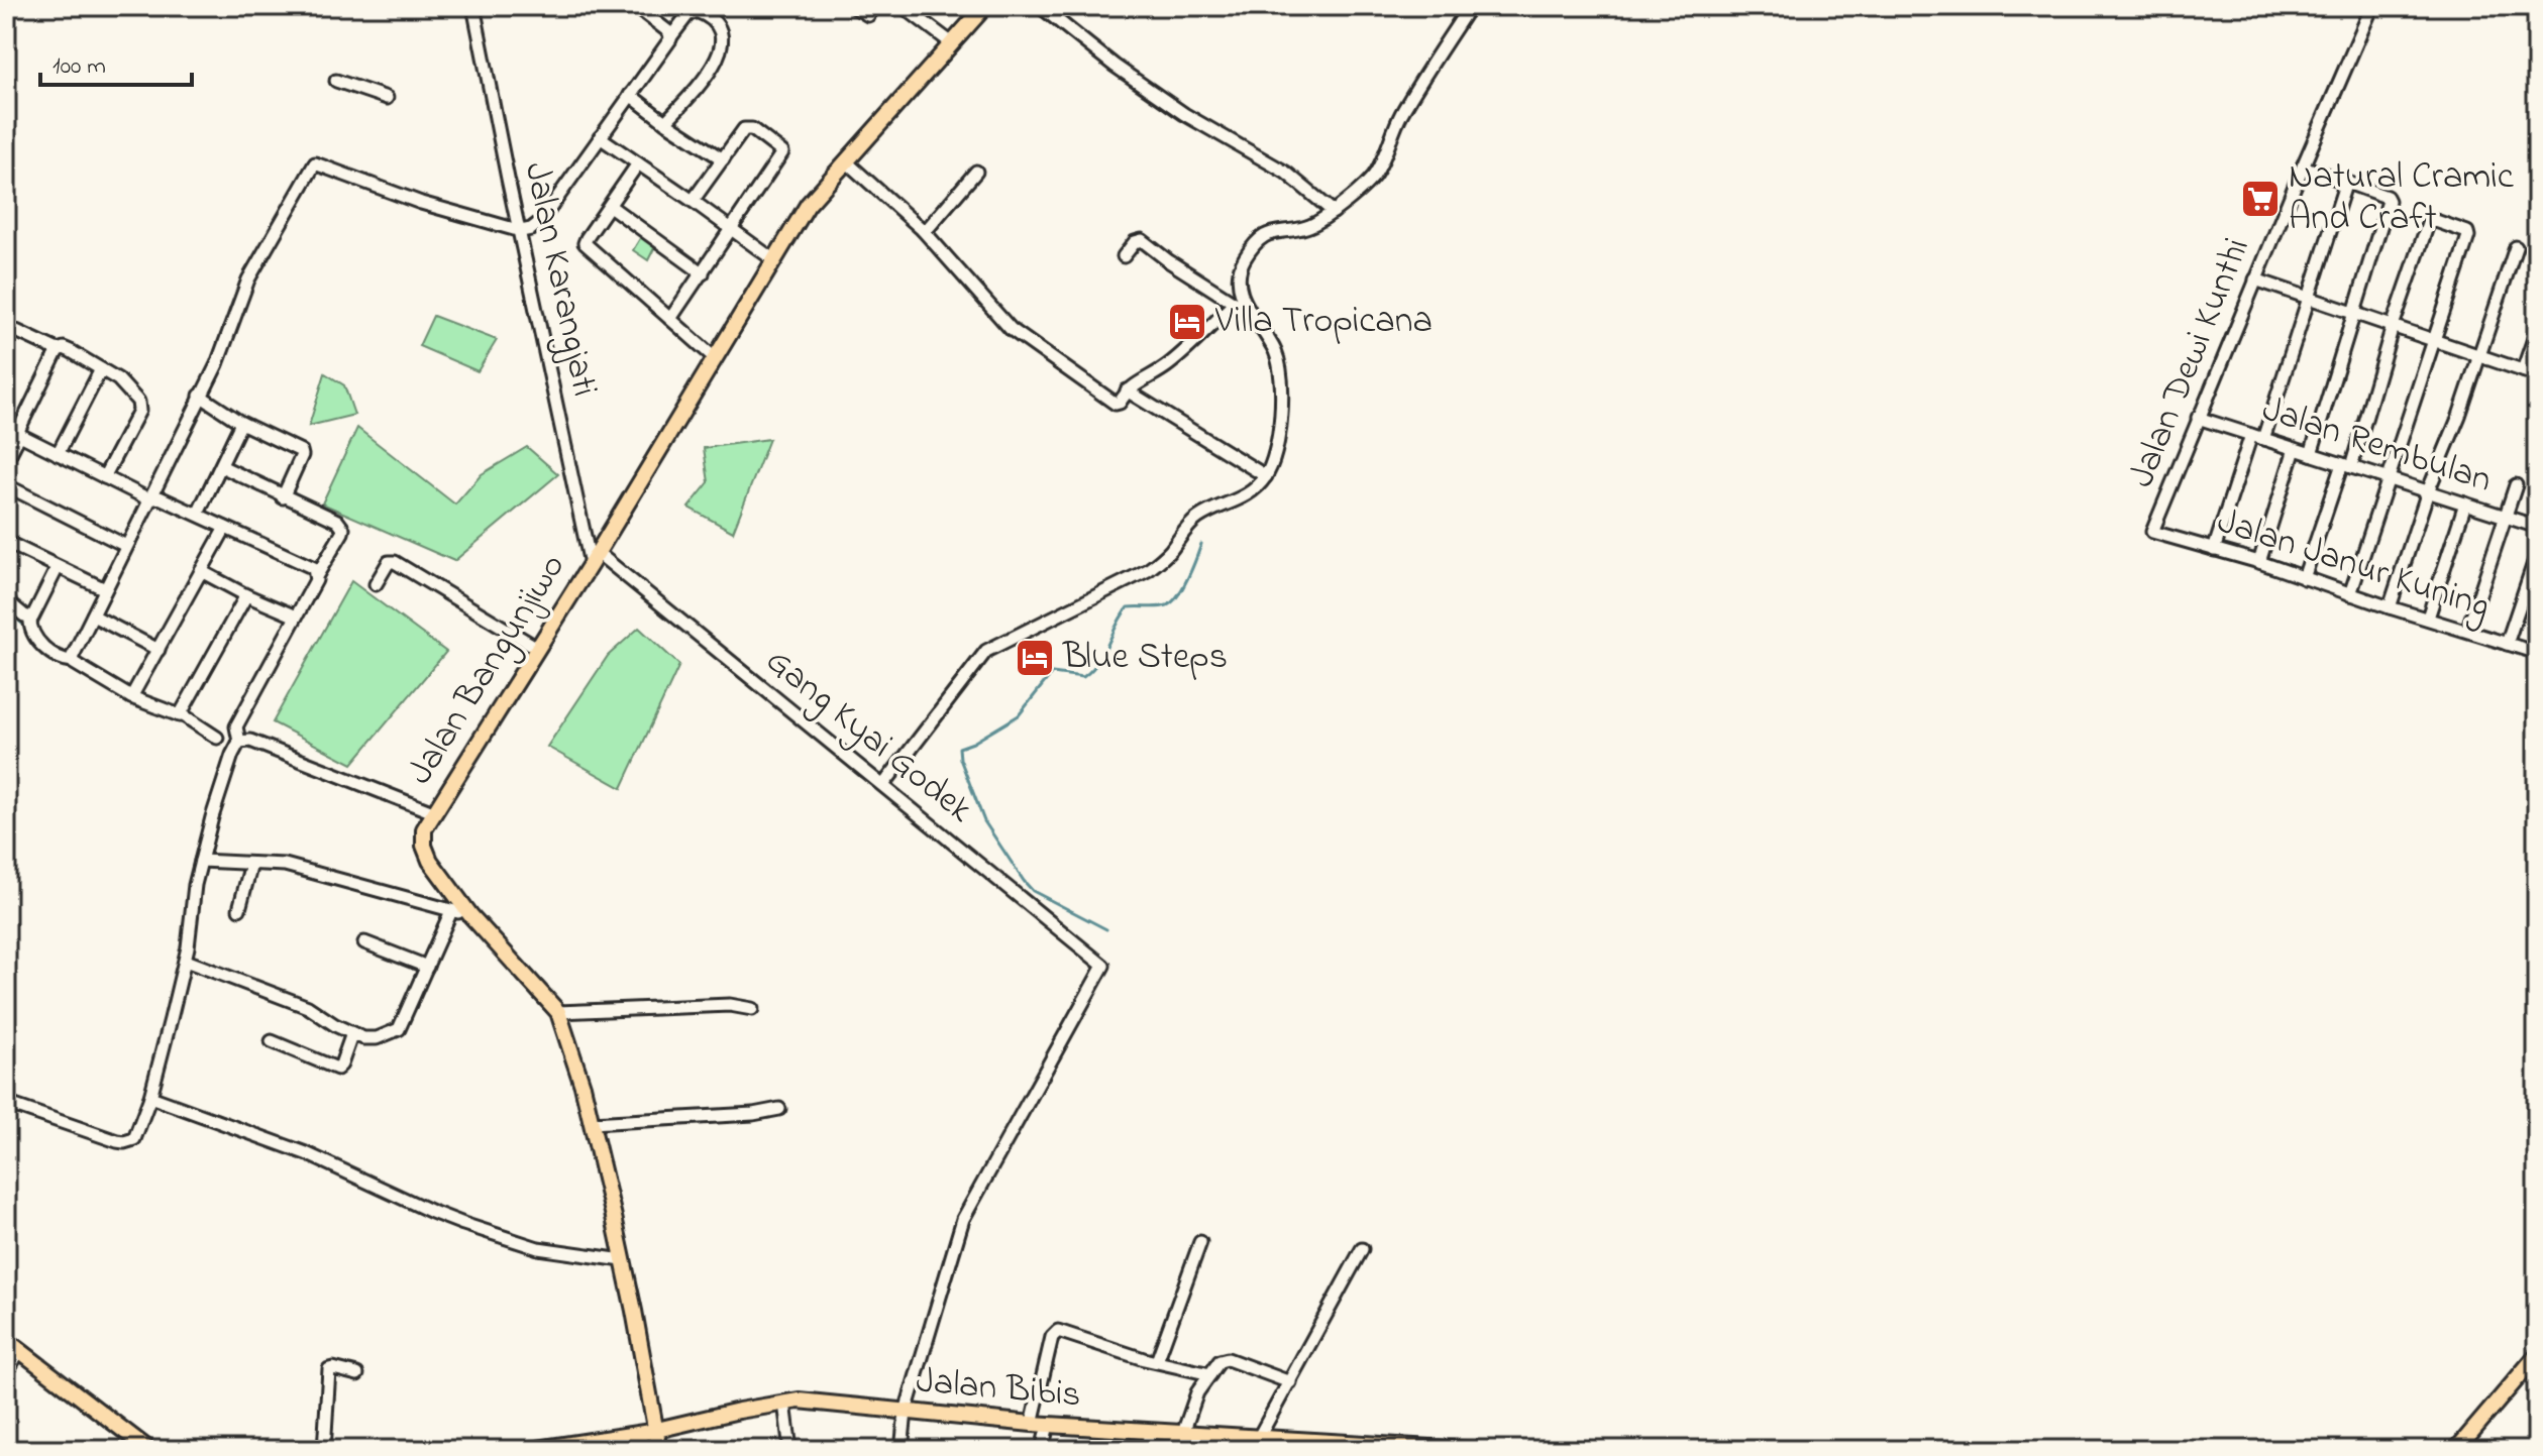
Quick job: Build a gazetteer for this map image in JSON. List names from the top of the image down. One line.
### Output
{"streets":{"main road":["Jalan Bangunjiwo","Jalan Bibis"],"street":["Jalan Karangjati","Jalan Dewi Kunthi","Jalan Rembulan","Jalan Janur Kuning","Gang Kyai Godek"]},"crossings":[["Jalan Karangjati","Jalan Bangunjiwo"],["Jalan Karangjati","Gang Kyai Godek"],["Jalan Dewi Kunthi","Jalan Rembulan"],["Jalan Dewi Kunthi","Jalan Janur Kuning"],["Jalan Bangunjiwo","Gang Kyai Godek"],["Jalan Bangunjiwo","Jalan Bibis"],["Gang Kyai Godek","Jalan Bibis"]],"places":{"supermarket":["Natural Cramic And Craft"],"hotel":["Villa Tropicana","Blue Steps"]},"scale_bar":"100 m"}
